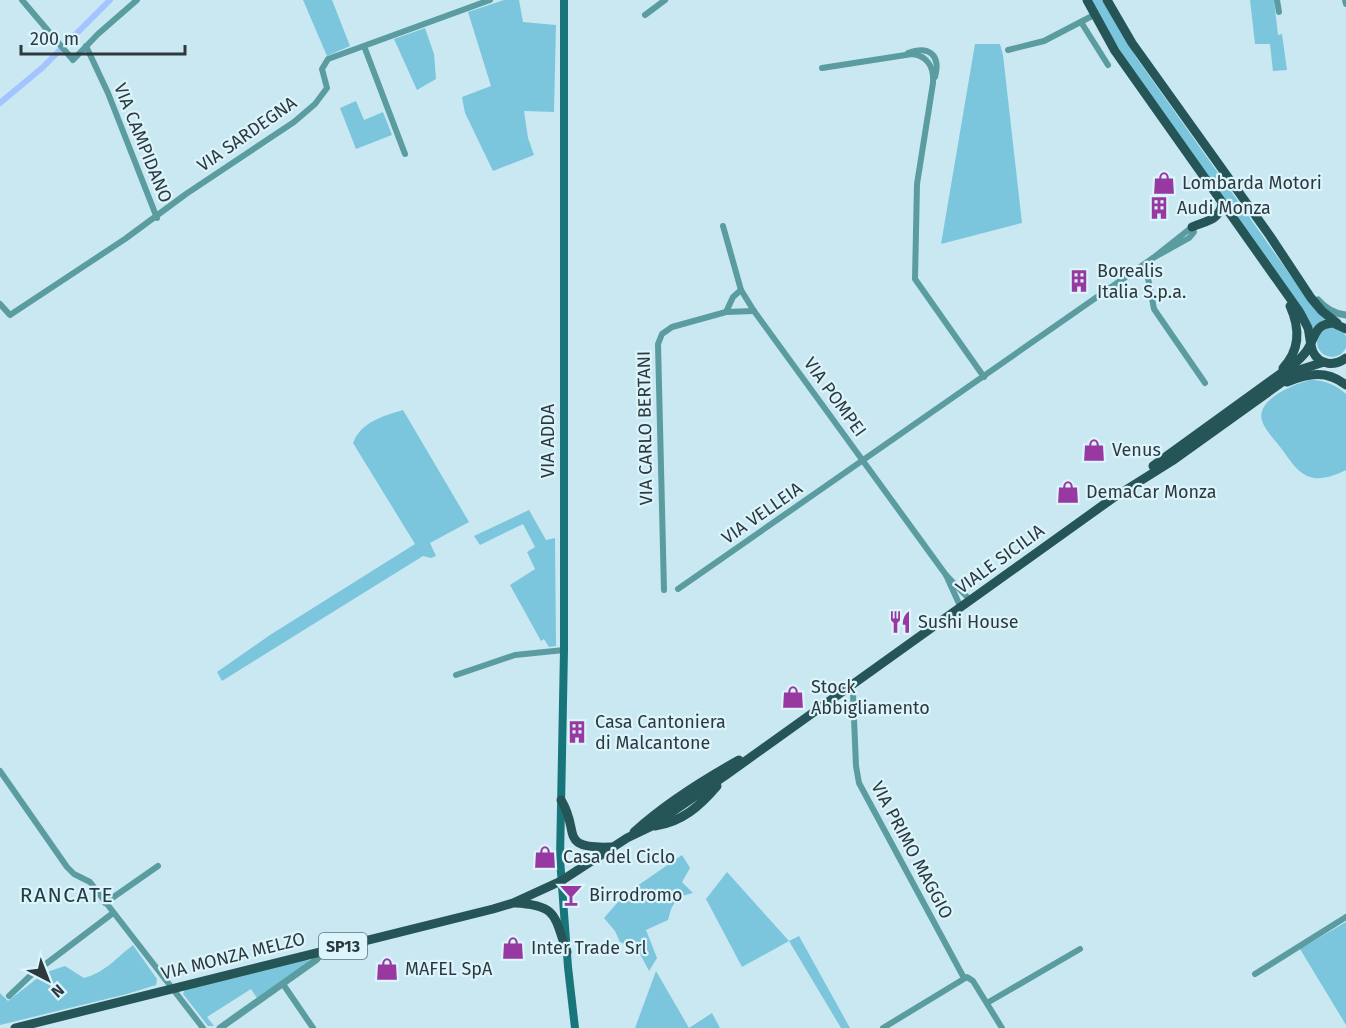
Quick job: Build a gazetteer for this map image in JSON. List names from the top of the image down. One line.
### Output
{"streets":{"main road":["VIA ADDA","VIALE SICILIA","SP13","VIA MONZA MELZO"],"street":["VIA SARDEGNA","VIA CAMPIDANO","VIA POMPEI","VIA CARLO BERTANI","VIA VELLEIA","VIA PRIMO MAGGIO"]},"crossings":[["VIA SARDEGNA","VIA CAMPIDANO"],["VIA POMPEI","VIA CARLO BERTANI"],["VIA POMPEI","VIA VELLEIA"],["VIA POMPEI","VIALE SICILIA"],["VIA ADDA","VIALE SICILIA"],["VIA ADDA","VIA MONZA MELZO"],["VIALE SICILIA","VIA MONZA MELZO"]],"districts":["RANCATE"],"places":{"shop":["Lombarda Motori","Venus","DemaCar Monza","Stock Abbigliamento","Casa del Ciclo","Inter Trade Srl","MAFEL SpA"],"building":["Audi Monza","Borealis Italia S.p.a.","Casa Cantoniera di Malcantone"],"restaurant":["Sushi House"],"bar":["Birrodromo"]},"scale_bar":"200 m","north":"bottom right"}
